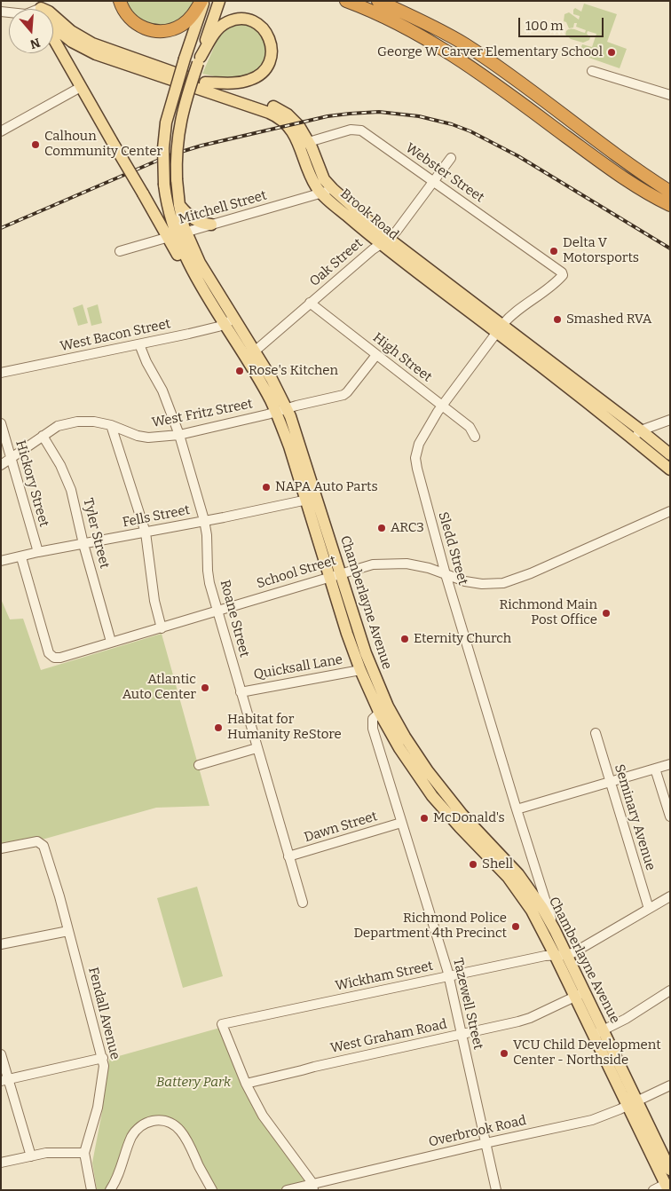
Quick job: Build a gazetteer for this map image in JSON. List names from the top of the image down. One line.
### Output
{"streets":{"main road":["Brook Road","Chamberlayne Avenue"],"street":["Webster Street","Mitchell Street","Oak Street","West Bacon Street","High Street","West Fritz Street","Hickory Street","Fells Street","Tyler Street","Sledd Street","School Street","Roane Street","Quicksall Lane","Seminary Avenue","Dawn Street","Wickham Street","Tazewell Street","Fendall Avenue","West Graham Road","Overbrook Road"]},"crossings":[["Webster Street","Brook Road"],["Webster Street","Oak Street"],["Webster Street","Sledd Street"],["Mitchell Street","Brook Road"],["Mitchell Street","Chamberlayne Avenue"],["Brook Road","Oak Street"],["Brook Road","Sledd Street"],["Oak Street","High Street"],["Oak Street","Chamberlayne Avenue"],["West Bacon Street","Chamberlayne Avenue"],["West Bacon Street","Roane Street"],["High Street","West Fritz Street"],["High Street","Sledd Street"],["West Fritz Street","Hickory Street"],["West Fritz Street","Tyler Street"],["West Fritz Street","Chamberlayne Avenue"],["West Fritz Street","Roane Street"],["Hickory Street","Fells Street"],["Fells Street","Tyler Street"],["Fells Street","School Street"],["Fells Street","Chamberlayne Avenue"],["Fells Street","Roane Street"],["Tyler Street","School Street"],["Sledd Street","School Street"],["Sledd Street","Chamberlayne Avenue"],["School Street","Chamberlayne Avenue"],["School Street","Roane Street"],["Chamberlayne Avenue","Quicksall Lane"],["Chamberlayne Avenue","Wickham Street"],["Chamberlayne Avenue","Tazewell Street"],["Chamberlayne Avenue","West Graham Road"],["Chamberlayne Avenue","Overbrook Road"],["Roane Street","Quicksall Lane"],["Roane Street","Dawn Street"],["Seminary Avenue","Wickham Street"],["Dawn Street","Tazewell Street"],["Wickham Street","Tazewell Street"],["Wickham Street","West Graham Road"],["Tazewell Street","West Graham Road"],["Tazewell Street","Overbrook Road"]],"parks":["Battery Park"],"places":["George W Carver Elementary School","Calhoun Community Center","Delta V Motorsports","Smashed RVA","Rose's Kitchen","NAPA Auto Parts","ARC3","Richmond Main Post Office","Eternity Church","Atlantic Auto Center","Habitat for Humanity ReStore","McDonald's","Shell","Richmond Police Department 4th Precinct","VCU Child Development Center - Northside"],"scale_bar":"100 m","north":"bottom"}
